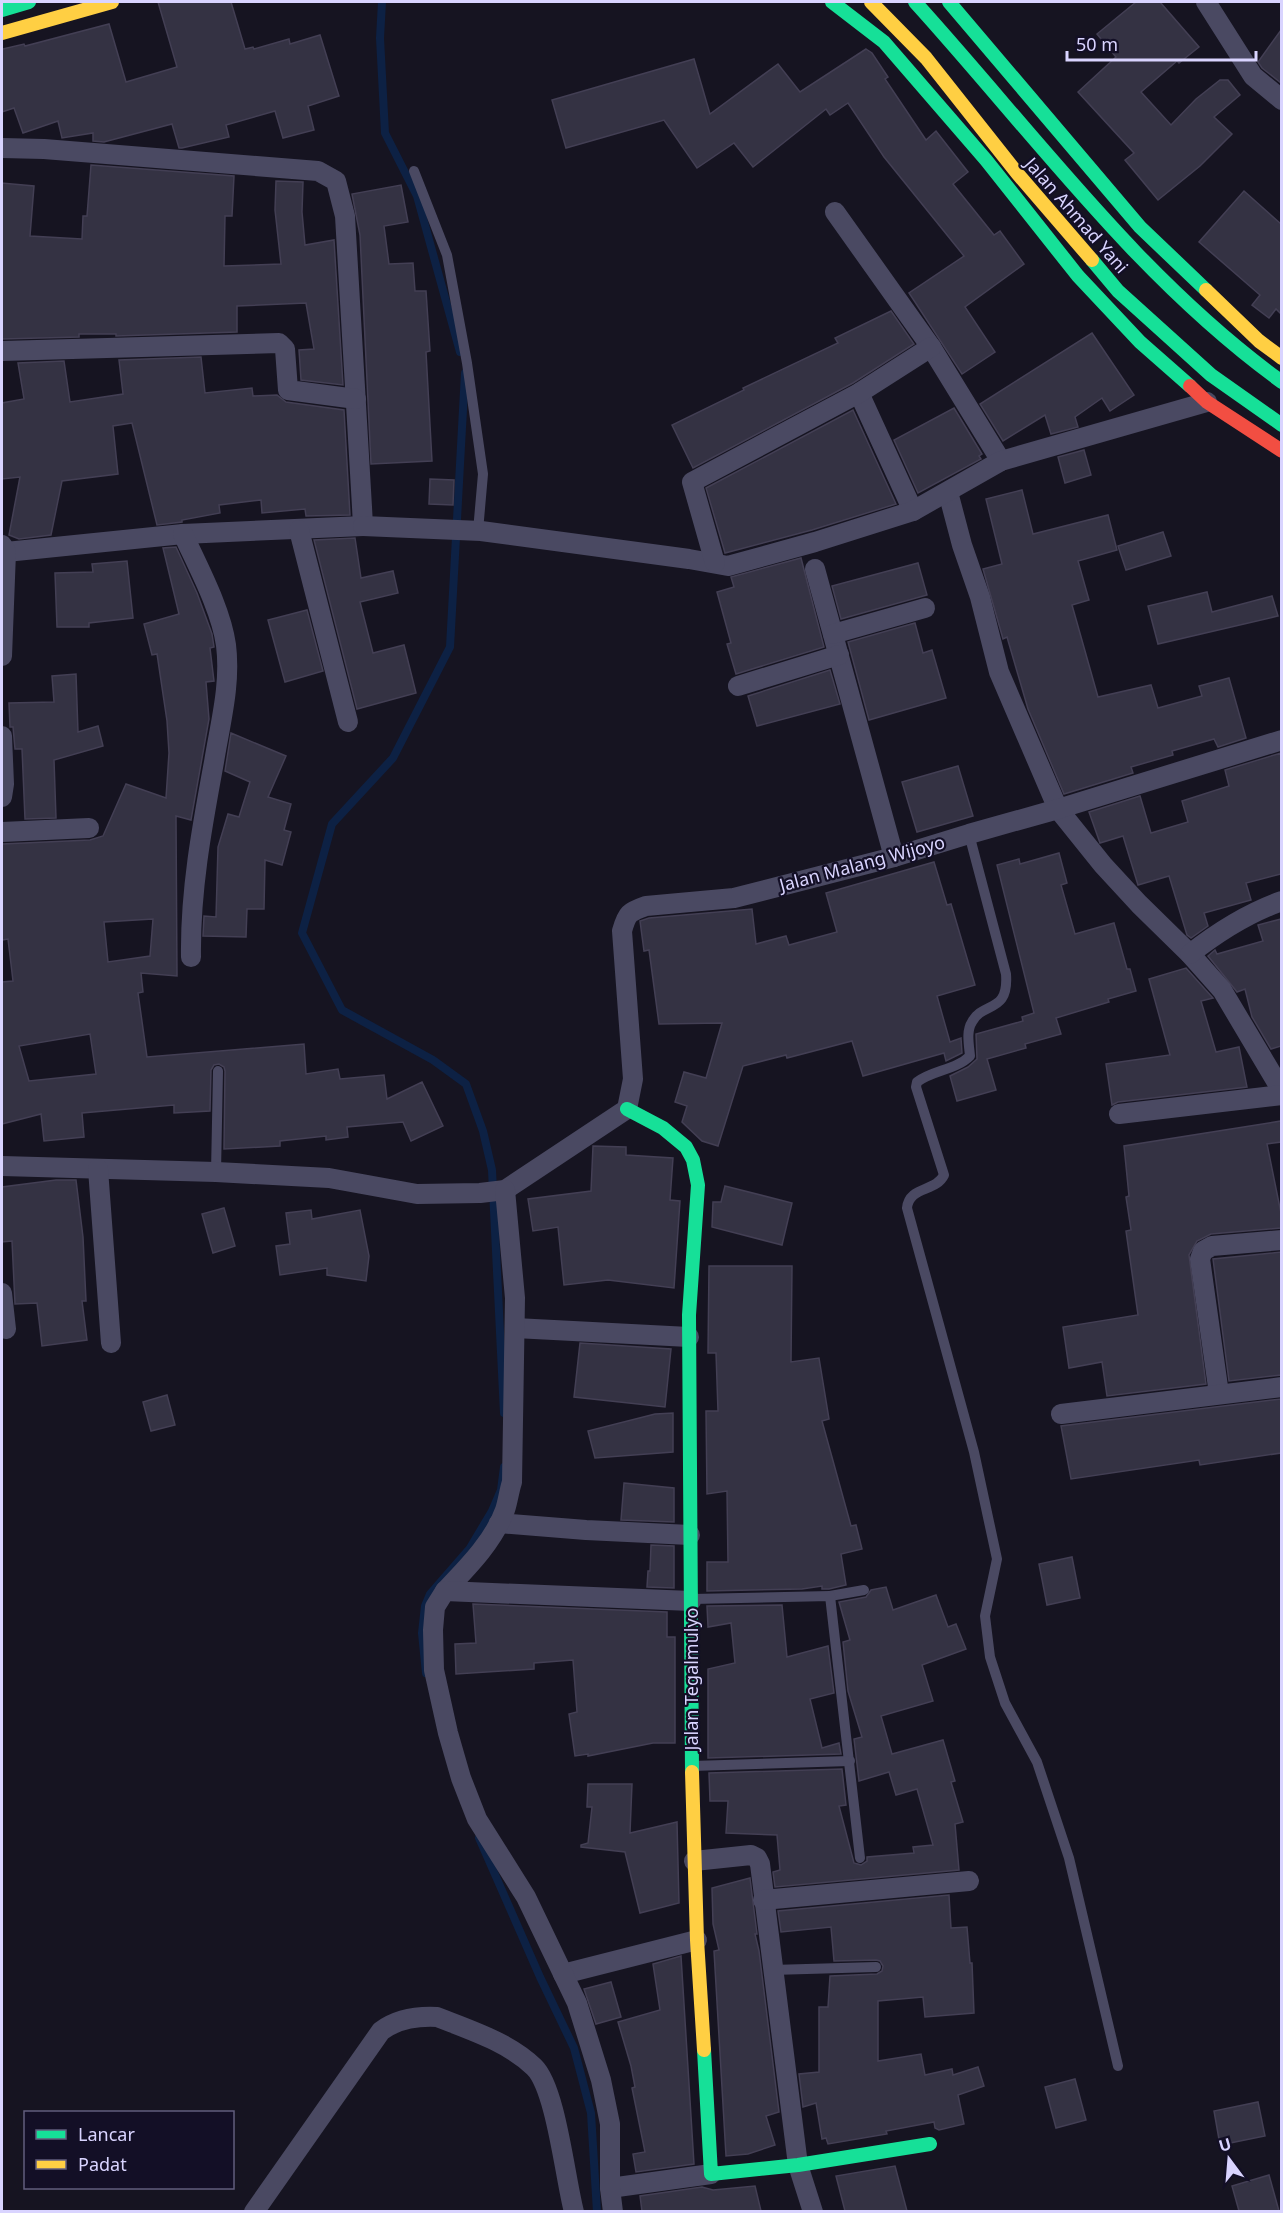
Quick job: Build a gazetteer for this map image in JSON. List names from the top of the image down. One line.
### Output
{"streets":{"main road":["Jalan Ahmad Yani","Jalan Tegalmulyo"],"street":["Jalan Malang Wijoyo"]},"crossings":[["Jalan Malang Wijoyo","Jalan Tegalmulyo"]],"legend":["Lancar","Padat"],"scale_bar":"50 m","north":"top"}
